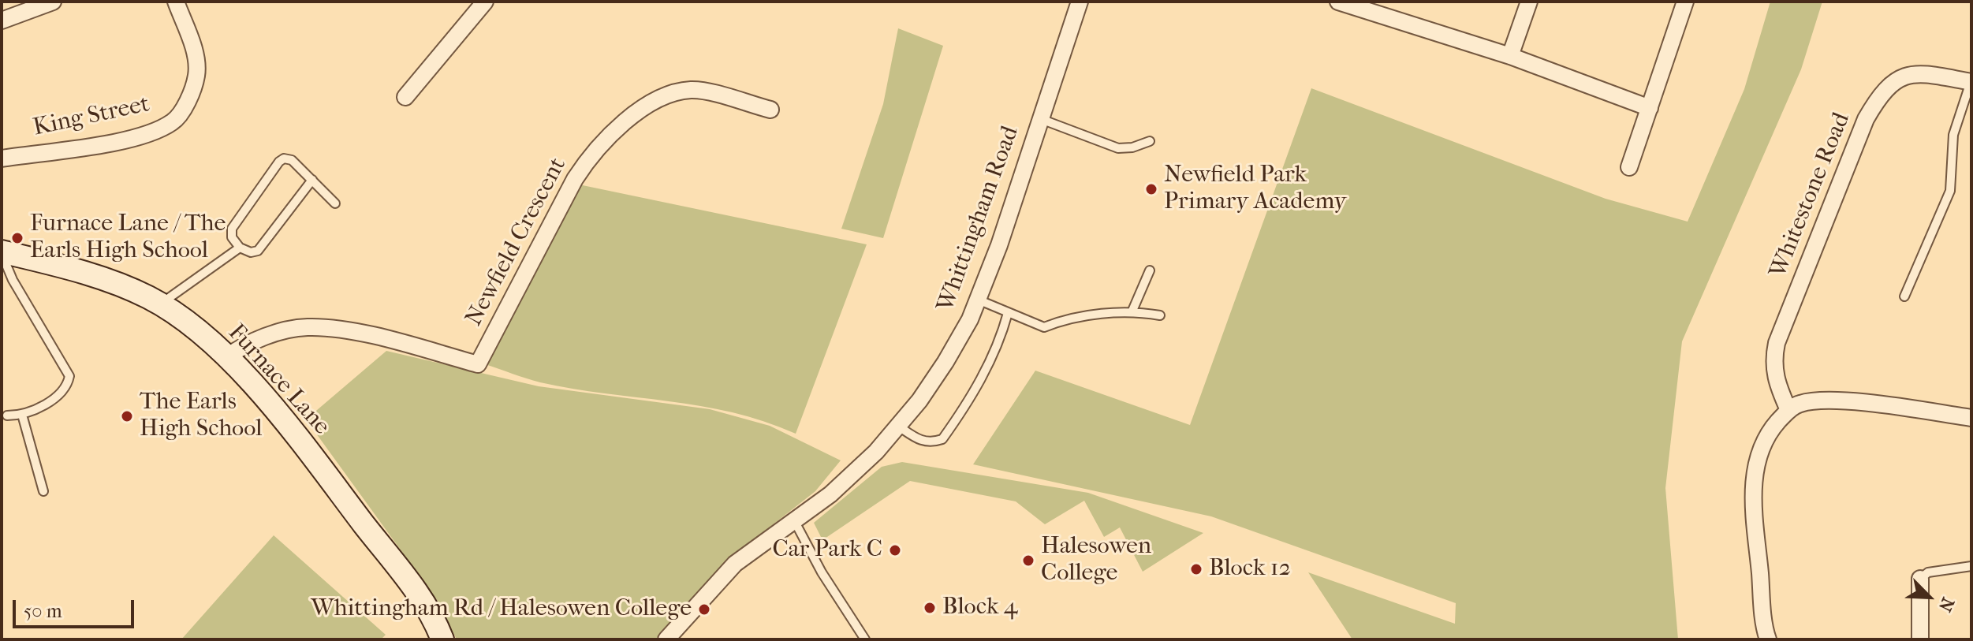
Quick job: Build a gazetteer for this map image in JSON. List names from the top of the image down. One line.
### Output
{"streets":{"street":["King Street","Whitestone Road","Whittingham Road","Newfield Crescent","Furnace Lane"]},"crossings":[["Newfield Crescent","Furnace Lane"]],"places":["Newfield Park Primary Academy","Furnace Lane / The Earls High School","The Earls High School","Car Park C","Halesowen College","Block 12","Block 4","Whittingham Rd / Halesowen College"],"scale_bar":"50 m","north":"bottom right"}
